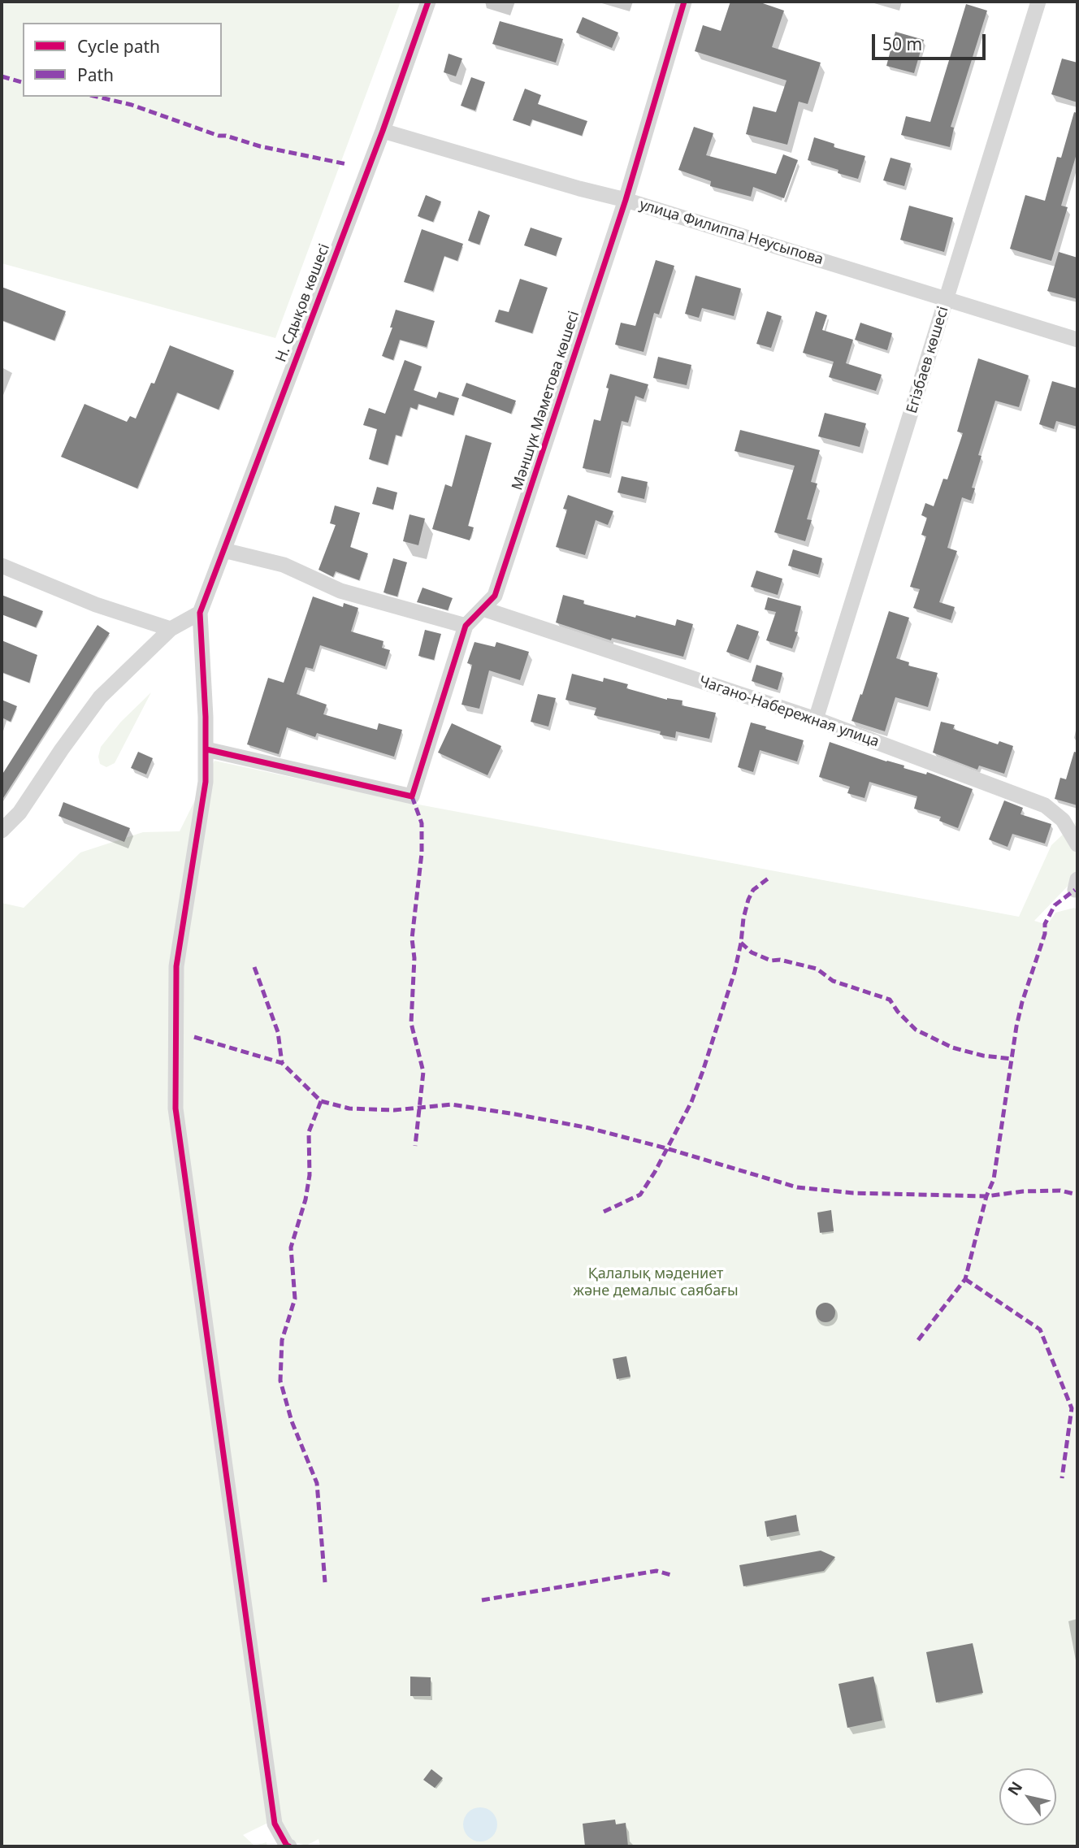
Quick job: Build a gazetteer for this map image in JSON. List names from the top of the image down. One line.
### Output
{"streets":{"street":["улица Филиппа Неусыпова","Н. Сдықов көшесі","Егізбаев көшесі","Мәншүк Мәметова көшесі","Чагано-Набережная улица"]},"crossings":[["улица Филиппа Неусыпова","Н. Сдықов көшесі"],["улица Филиппа Неусыпова","Егізбаев көшесі"],["улица Филиппа Неусыпова","Мәншүк Мәметова көшесі"],["Егізбаев көшесі","Чагано-Набережная улица"],["Мәншүк Мәметова көшесі","Чагано-Набережная улица"]],"parks":["Қалалық мәдениет және демалыс саябағы"],"legend":["Cycle path","Path"],"scale_bar":"50 m","north":"top left"}
